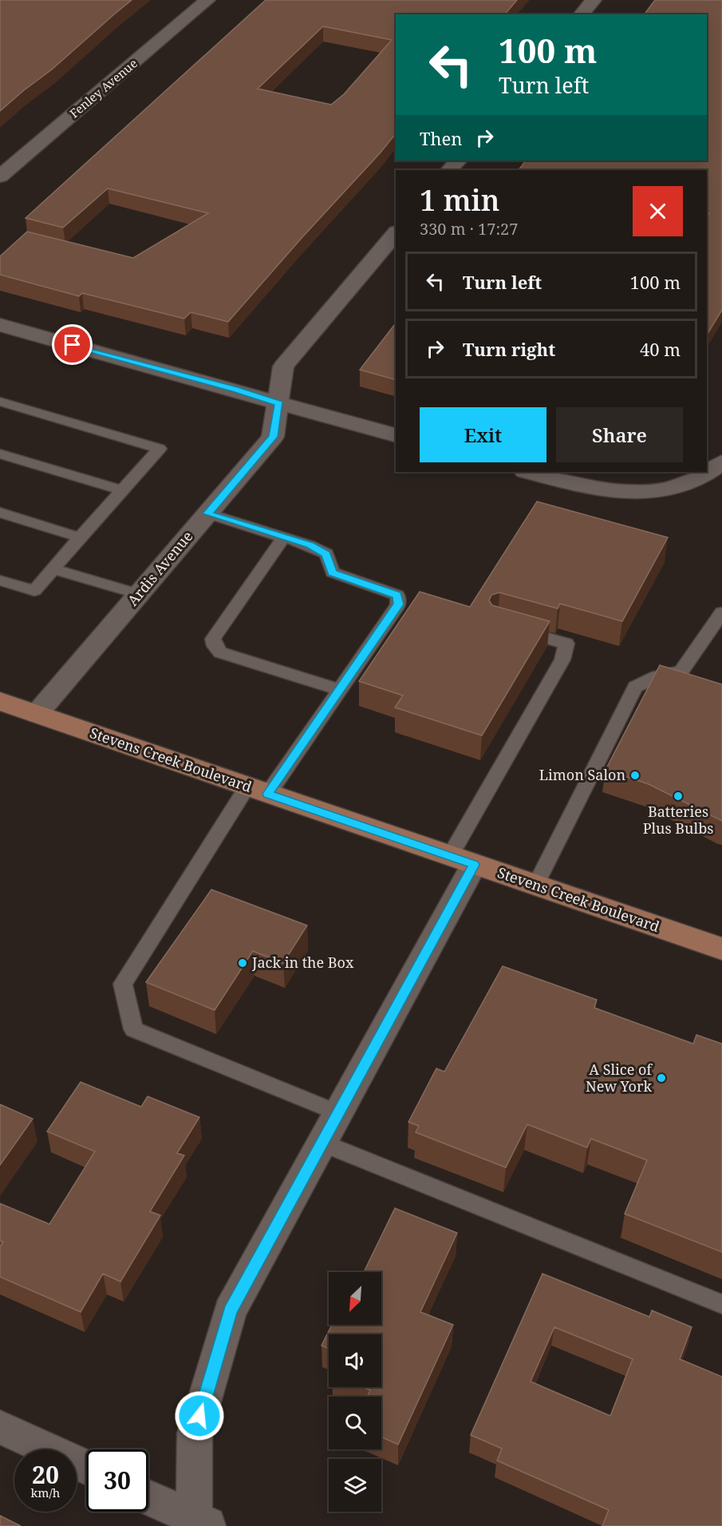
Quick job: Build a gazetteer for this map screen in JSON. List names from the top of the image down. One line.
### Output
{"streets":{"main road":["Stevens Creek Boulevard"],"street":["Fenley Avenue","Ardis Avenue"]},"crossings":[["Ardis Avenue","Stevens Creek Boulevard"]],"places":["Limon Salon","Batteries Plus Bulbs","Jack in the Box","A Slice of New York"],"north":"bottom left","page":{"turn":["100 m","Turn left"],"then":"Then","heading":["1 min","330 m · 17:27"],"list":[{"name":"Turn left","value":"100 m"},{"name":"Turn right","value":"40 m"}],"buttons":["Exit","Share"],"speed":"20 km/h","limit":"30"}}
